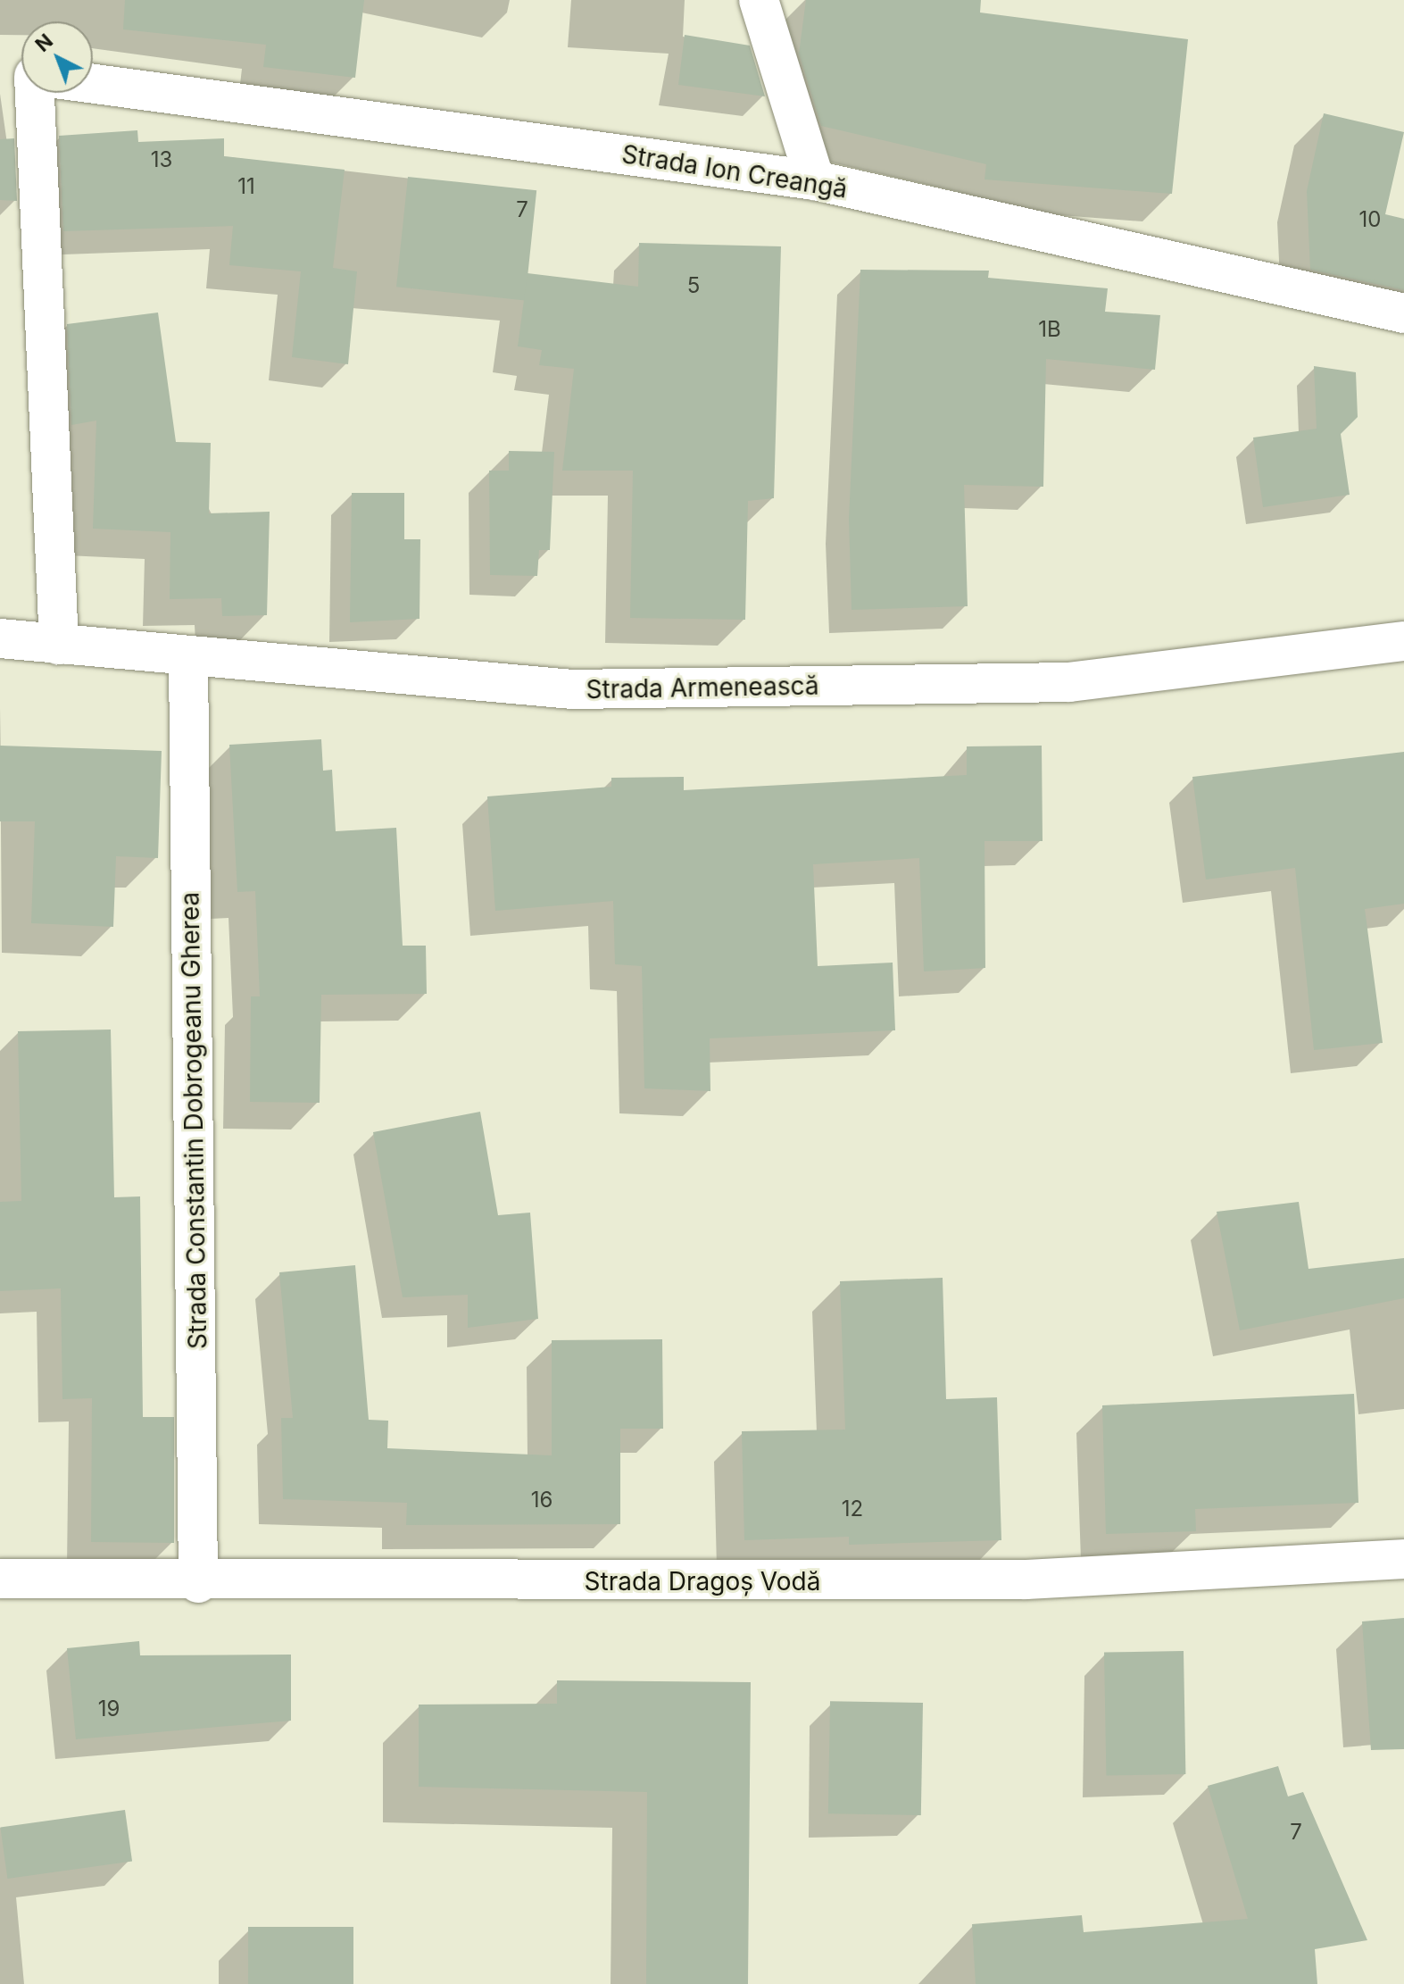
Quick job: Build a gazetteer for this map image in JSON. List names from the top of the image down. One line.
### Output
{"streets":{"street":["Strada Ion Creangă","Strada Armenească","Strada Constantin Dobrogeanu Gherea","Strada Dragoș Vodă"]},"crossings":[["Strada Armenească","Strada Constantin Dobrogeanu Gherea"],["Strada Constantin Dobrogeanu Gherea","Strada Dragoș Vodă"]],"house_numbers":["13","11","7","10","5","1B","16","12","19","7"],"north":"top left"}
